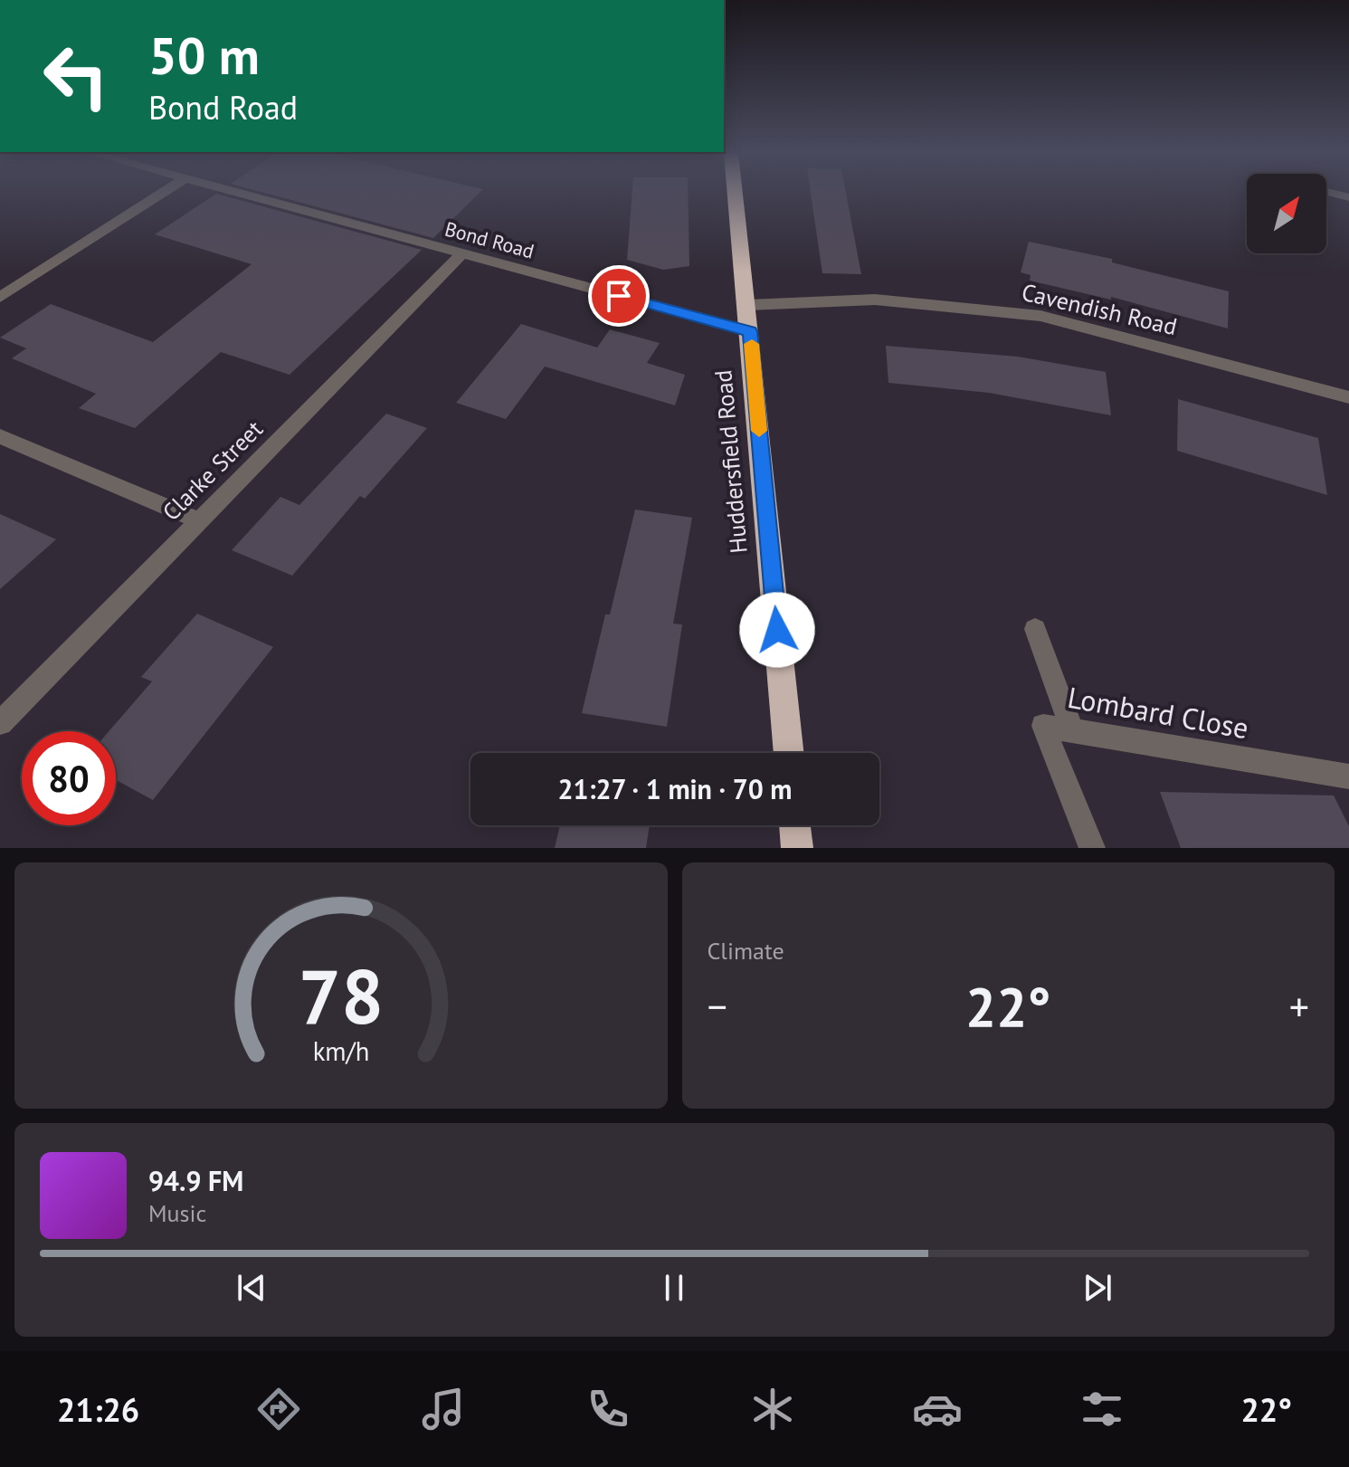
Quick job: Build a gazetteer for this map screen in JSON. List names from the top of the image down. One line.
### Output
{"streets":{"highway":["Huddersfield Road"],"street":["Bond Road","Cavendish Road","Clarke Street","Lombard Close"]},"crossings":[["Bond Road","Huddersfield Road"],["Bond Road","Clarke Street"],["Cavendish Road","Huddersfield Road"]],"north":"top right","page":{"turn":["50 m","Bond Road"],"limit":"80","trip":"21:27 · 1 min · 70 m","tile":"Climate","heat":["−","22°","+"],"song":["94.9 FM","Music"],"tabs":["21:26","22°"],"gauge":["78","km/h"]}}
